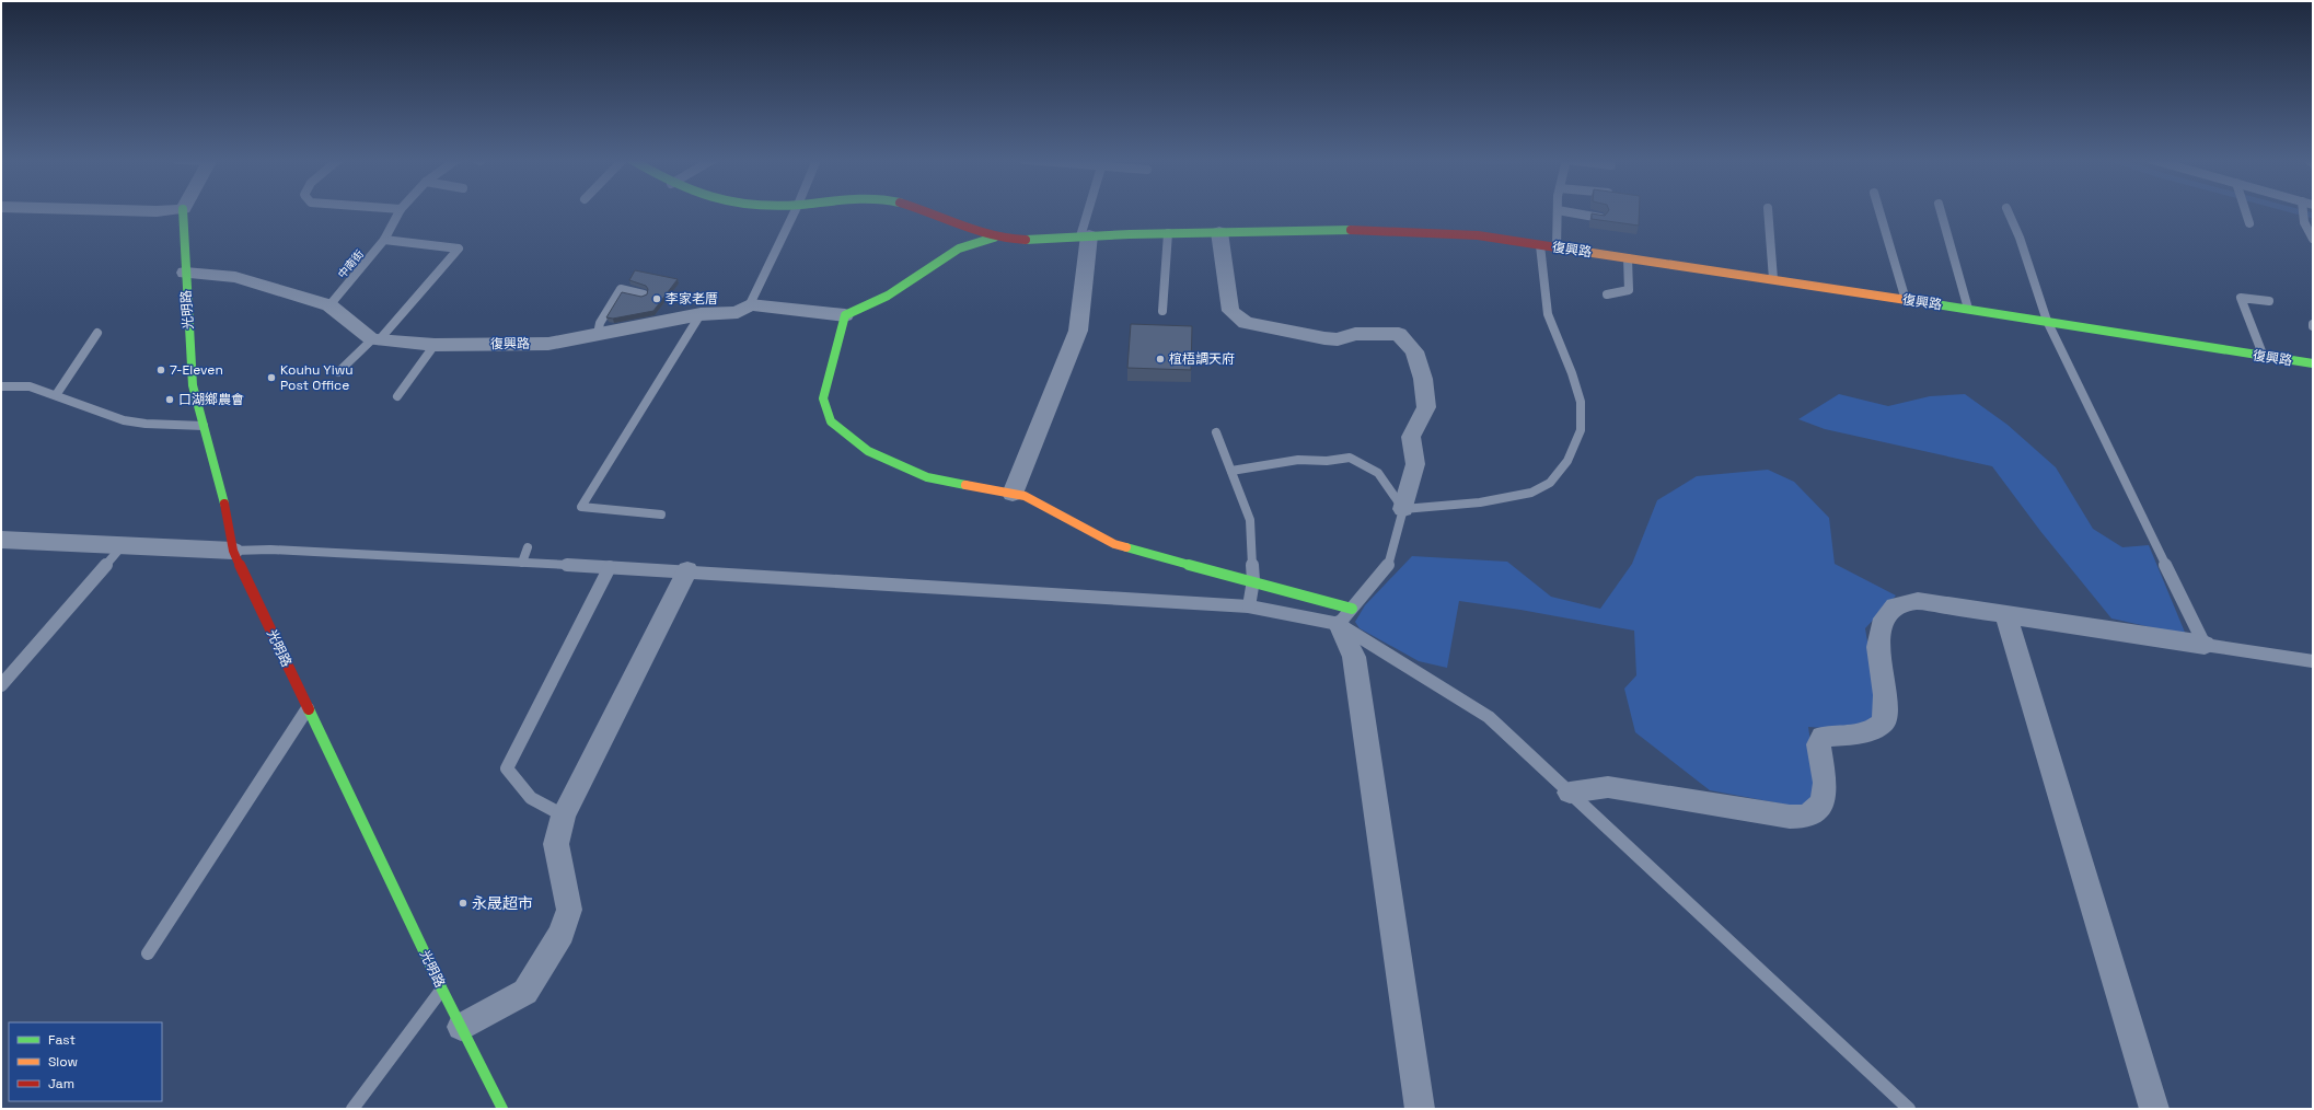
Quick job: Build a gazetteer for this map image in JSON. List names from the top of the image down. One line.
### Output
{"streets":{"street":["復興路","光明路"],"lane":["中南街"]},"places":["李家老厝","椬梧調天府","7-Eleven","Kouhu Yiwu Post Office","口湖鄉農會","永晟超市"],"legend":["Fast","Slow","Jam"]}
